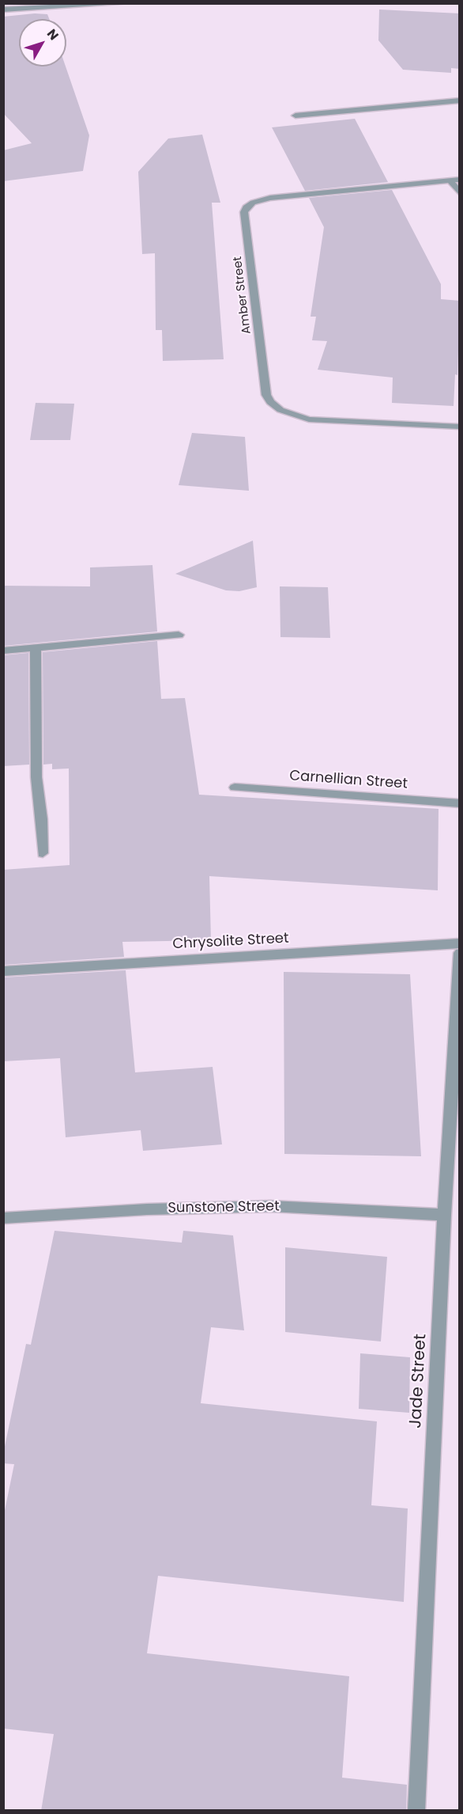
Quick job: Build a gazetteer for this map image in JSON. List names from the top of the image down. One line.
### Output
{"streets":{"street":["Amber Street","Carnellian Street","Chrysolite Street","Sunstone Street","Jade Street"]},"crossings":[["Sunstone Street","Jade Street"]],"north":"top right"}
